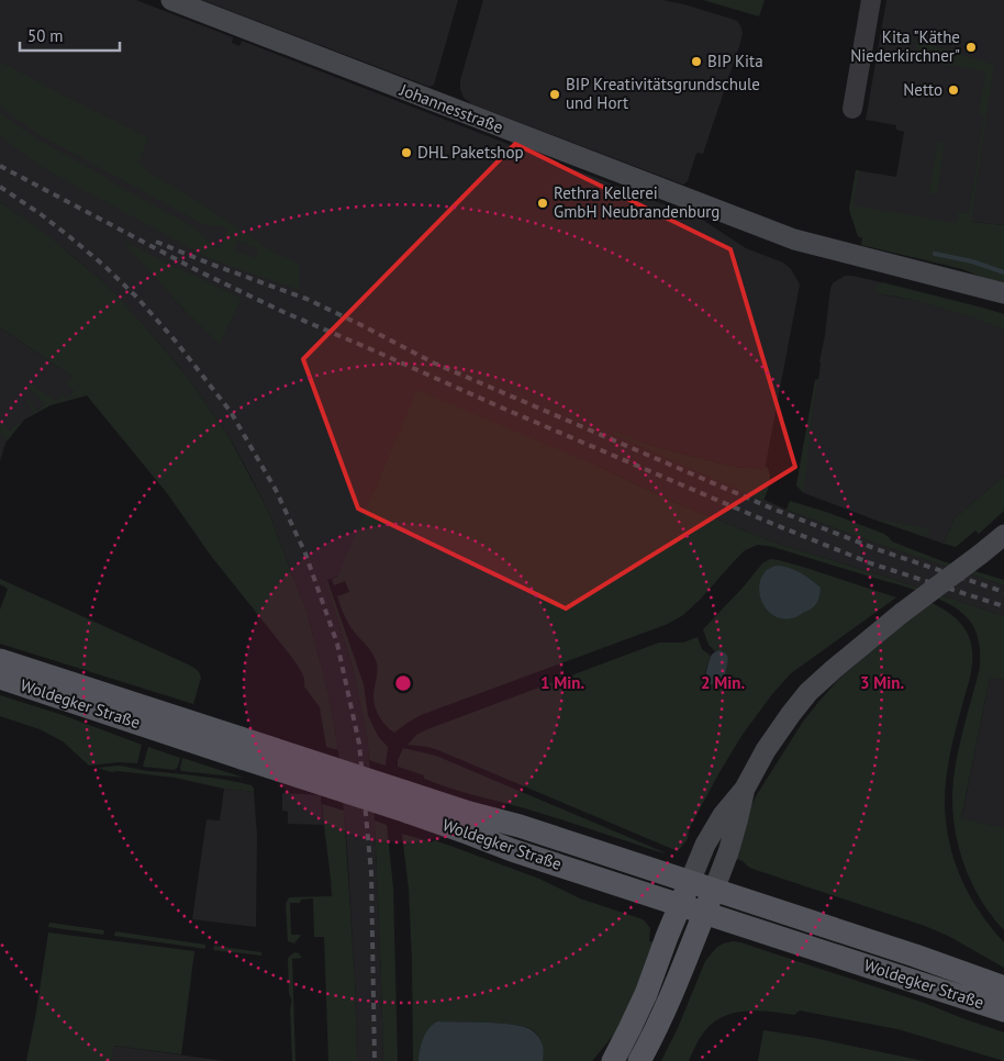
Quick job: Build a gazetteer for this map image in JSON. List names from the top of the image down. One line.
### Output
{"streets":{"main road":["Johannesstraße","Woldegker Straße"]},"places":["Kita \"Käthe Niederkirchner\"","BIP Kita","Netto","BIP Kreativitätsgrundschule und Hort","DHL Paketshop","Rethra Kellerei GmbH Neubrandenburg"],"scale_bar":"50 m","rings":["1 Min.","2 Min.","3 Min."]}
